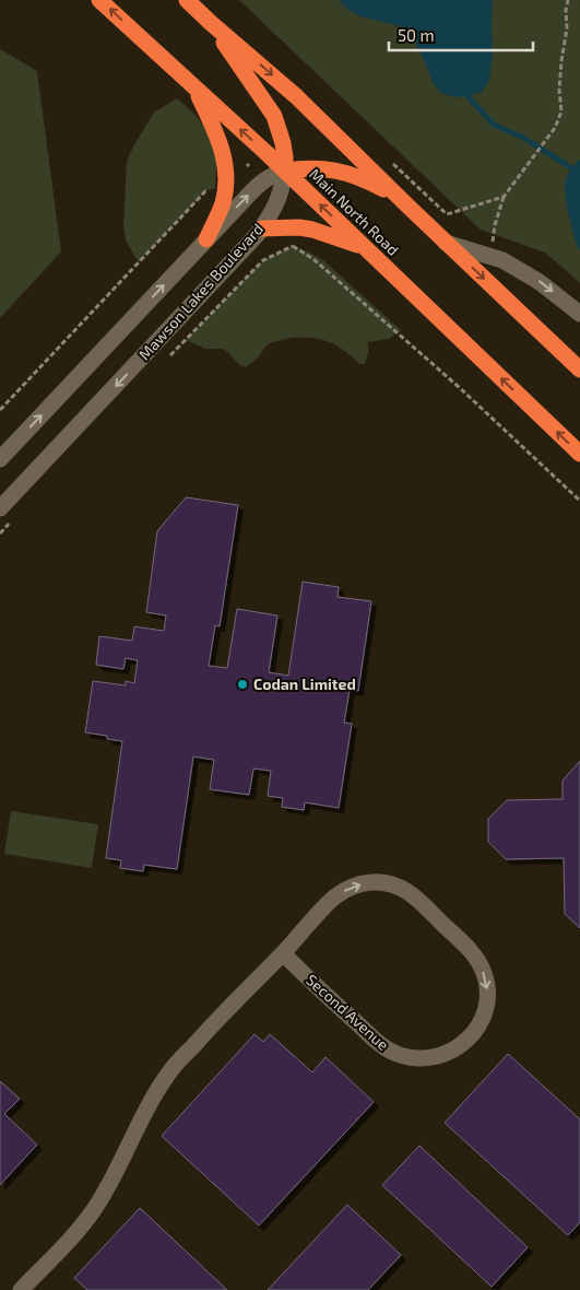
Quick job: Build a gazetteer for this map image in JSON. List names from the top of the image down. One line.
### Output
{"streets":{"highway":["Main North Road"],"street":["Mawson Lakes Boulevard","Second Avenue"]},"crossings":[["Main North Road","Mawson Lakes Boulevard"]],"places":["Codan Limited"],"scale_bar":"50 m"}
